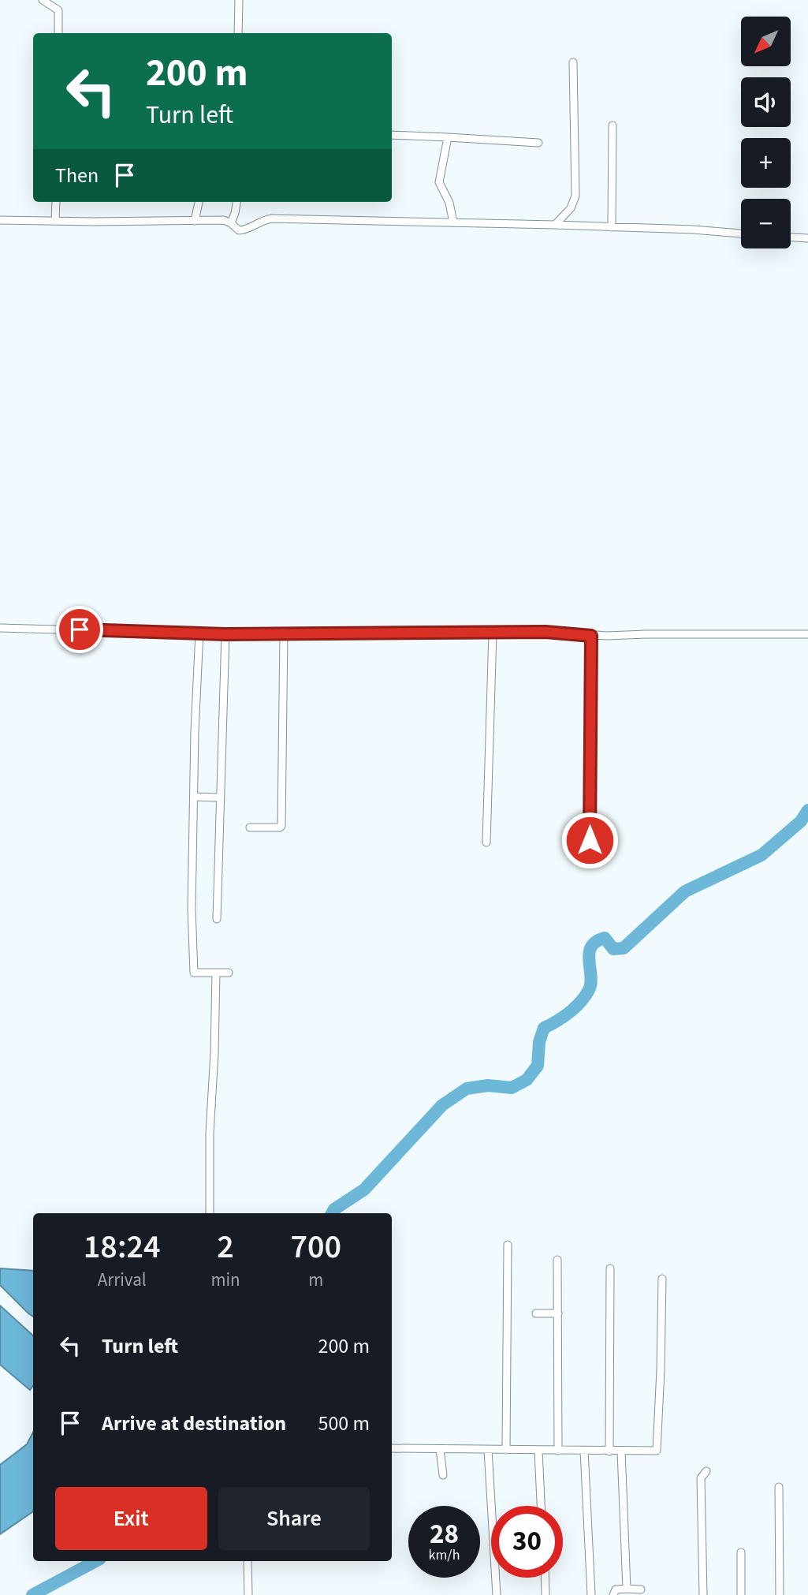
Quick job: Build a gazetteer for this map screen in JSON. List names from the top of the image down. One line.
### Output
{"north":"bottom left","page":{"map_buttons":["+","−"],"turn":["200 m","Turn left"],"then":"Then","eta":["18:24","Arrival","2","min","700","m"],"list":[{"name":"Turn left","value":"200 m"},{"name":"Arrive at destination","value":"500 m"}],"buttons":["Exit","Share"],"speed":"28 km/h","limit":"30"}}
